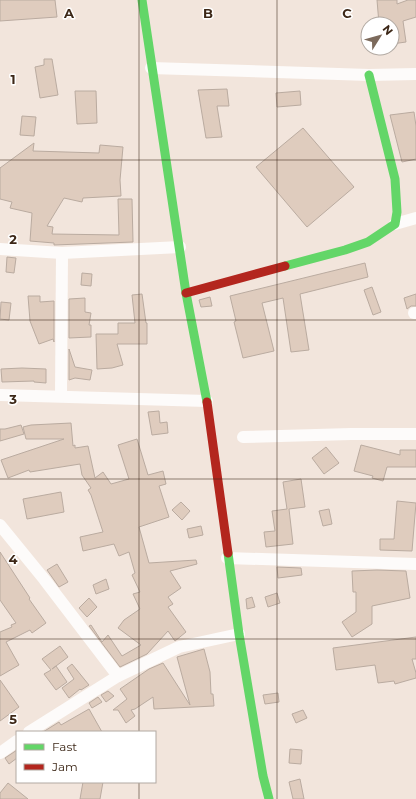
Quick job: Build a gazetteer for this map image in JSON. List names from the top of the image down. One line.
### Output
{"legend":["Fast","Jam"],"north":"top right","grid":{"columns":["A","B","C"],"rows":["1","2","3","4","5"]}}
